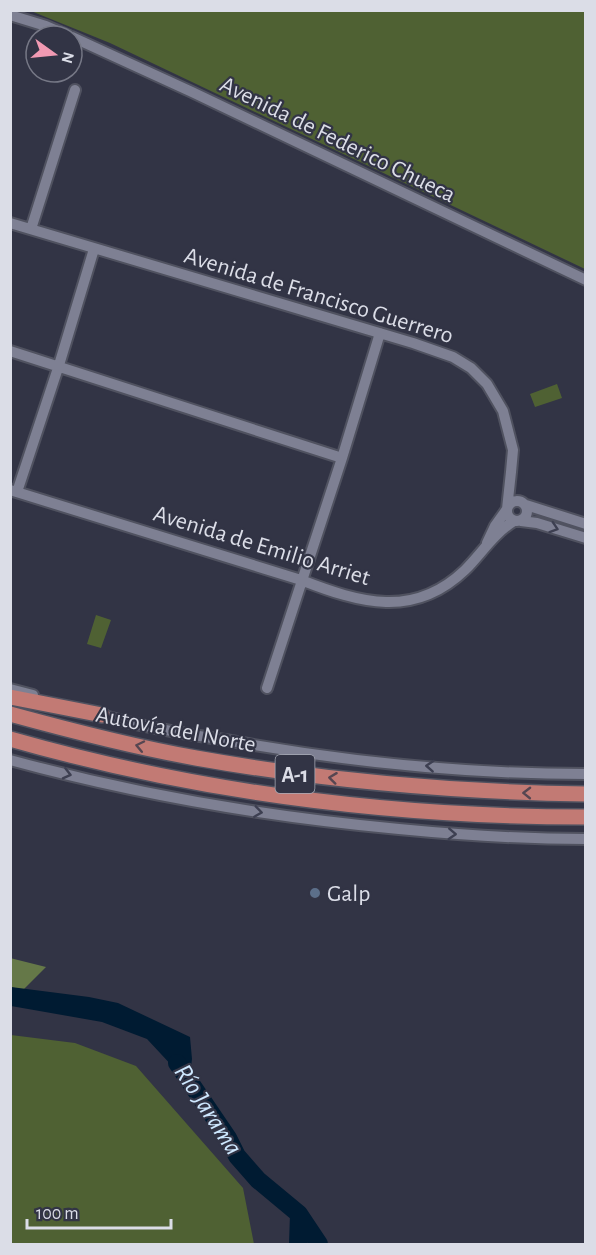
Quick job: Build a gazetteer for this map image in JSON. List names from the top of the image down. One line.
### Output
{"streets":{"highway":["Autovía del Norte","A-1"],"street":["Avenida de Federico Chueca","Avenida de Francisco Guerrero","Avenida de Emilio Arriet"]},"crossings":[["Avenida de Francisco Guerrero","Avenida de Emilio Arriet"]],"water":["Río Jarama"],"places":["Galp"],"scale_bar":"100 m","north":"right"}
